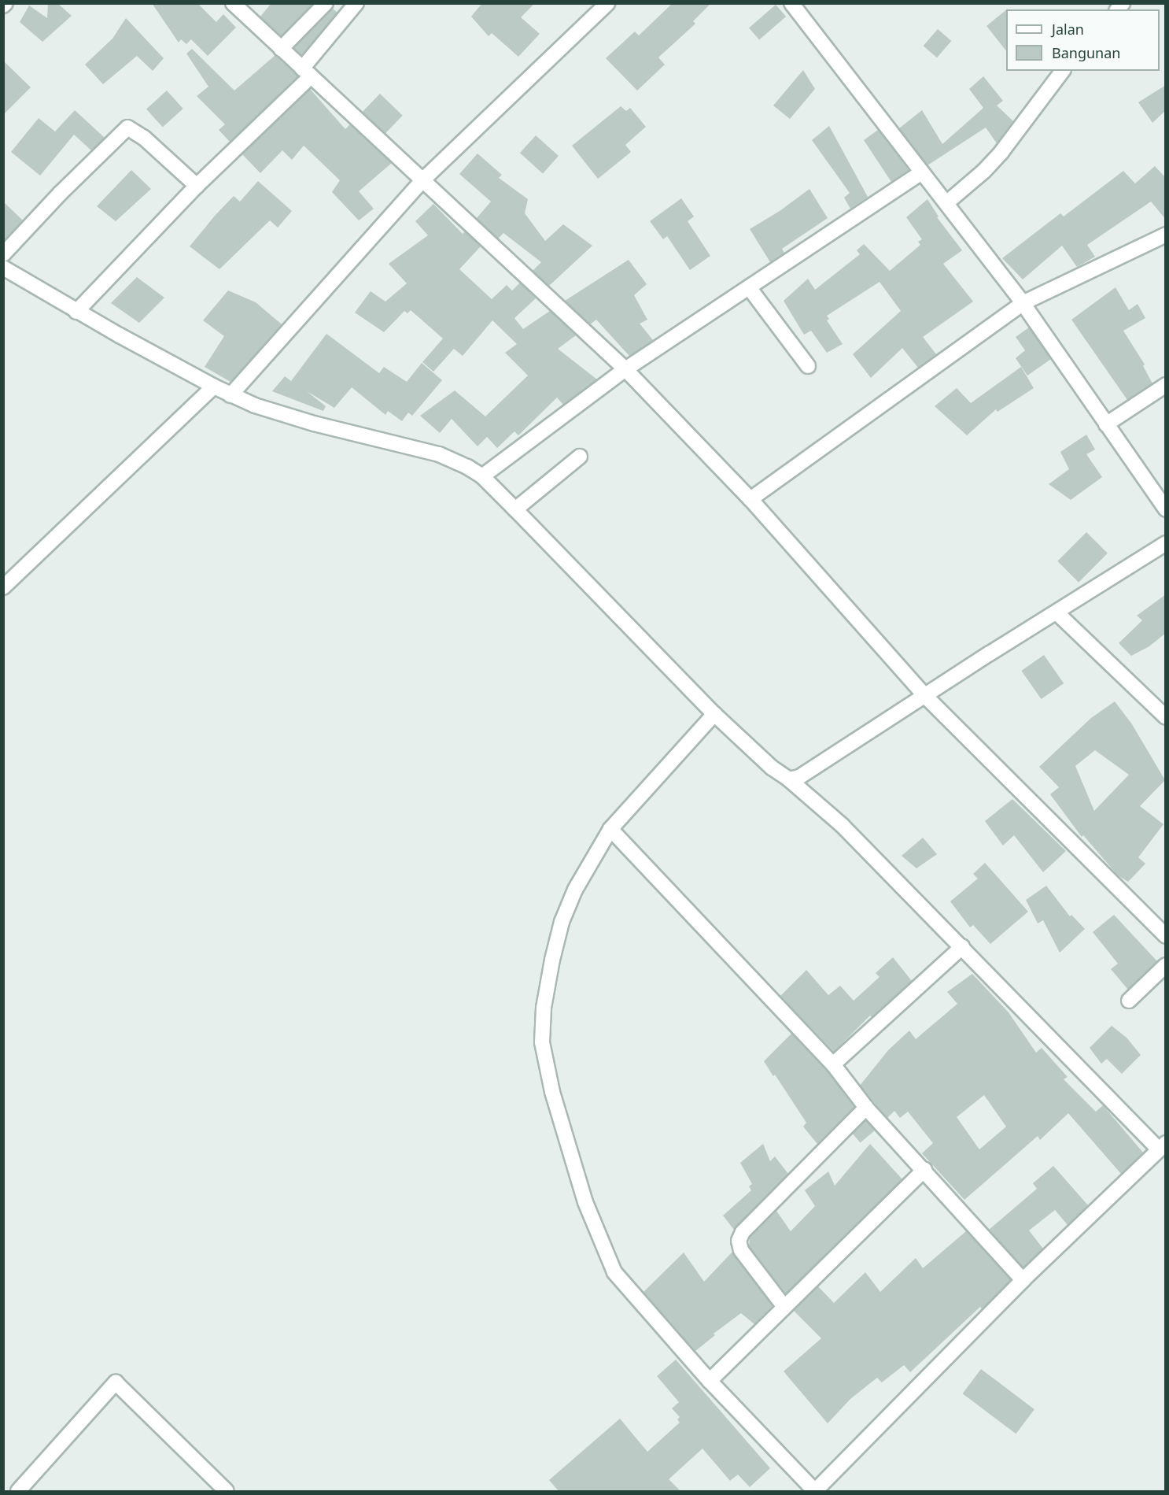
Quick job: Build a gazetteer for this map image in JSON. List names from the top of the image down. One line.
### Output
{"legend":["Jalan","Bangunan"]}
